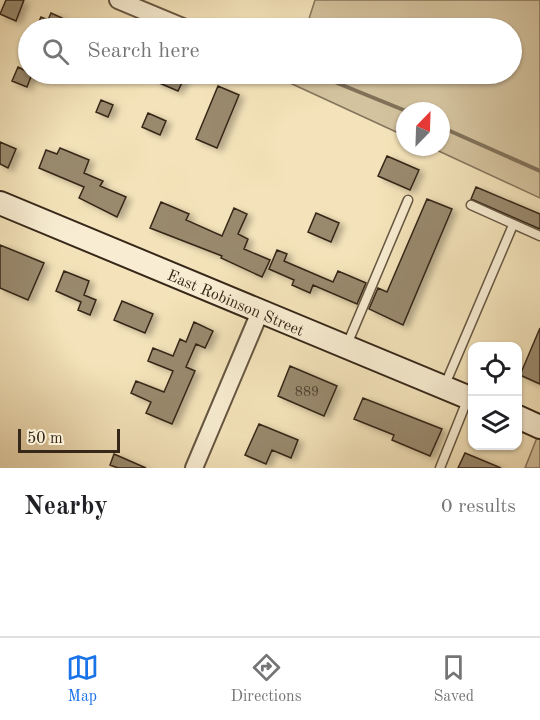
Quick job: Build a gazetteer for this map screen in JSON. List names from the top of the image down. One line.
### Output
{"streets":{"street":["East Robinson Street"]},"house_numbers":["889"],"scale_bar":"50 m","north":"top right","page":{"search":"Search here","scale":"50 m","heading":["Nearby","0 results"],"nav":["Map","Directions","Saved"]}}
